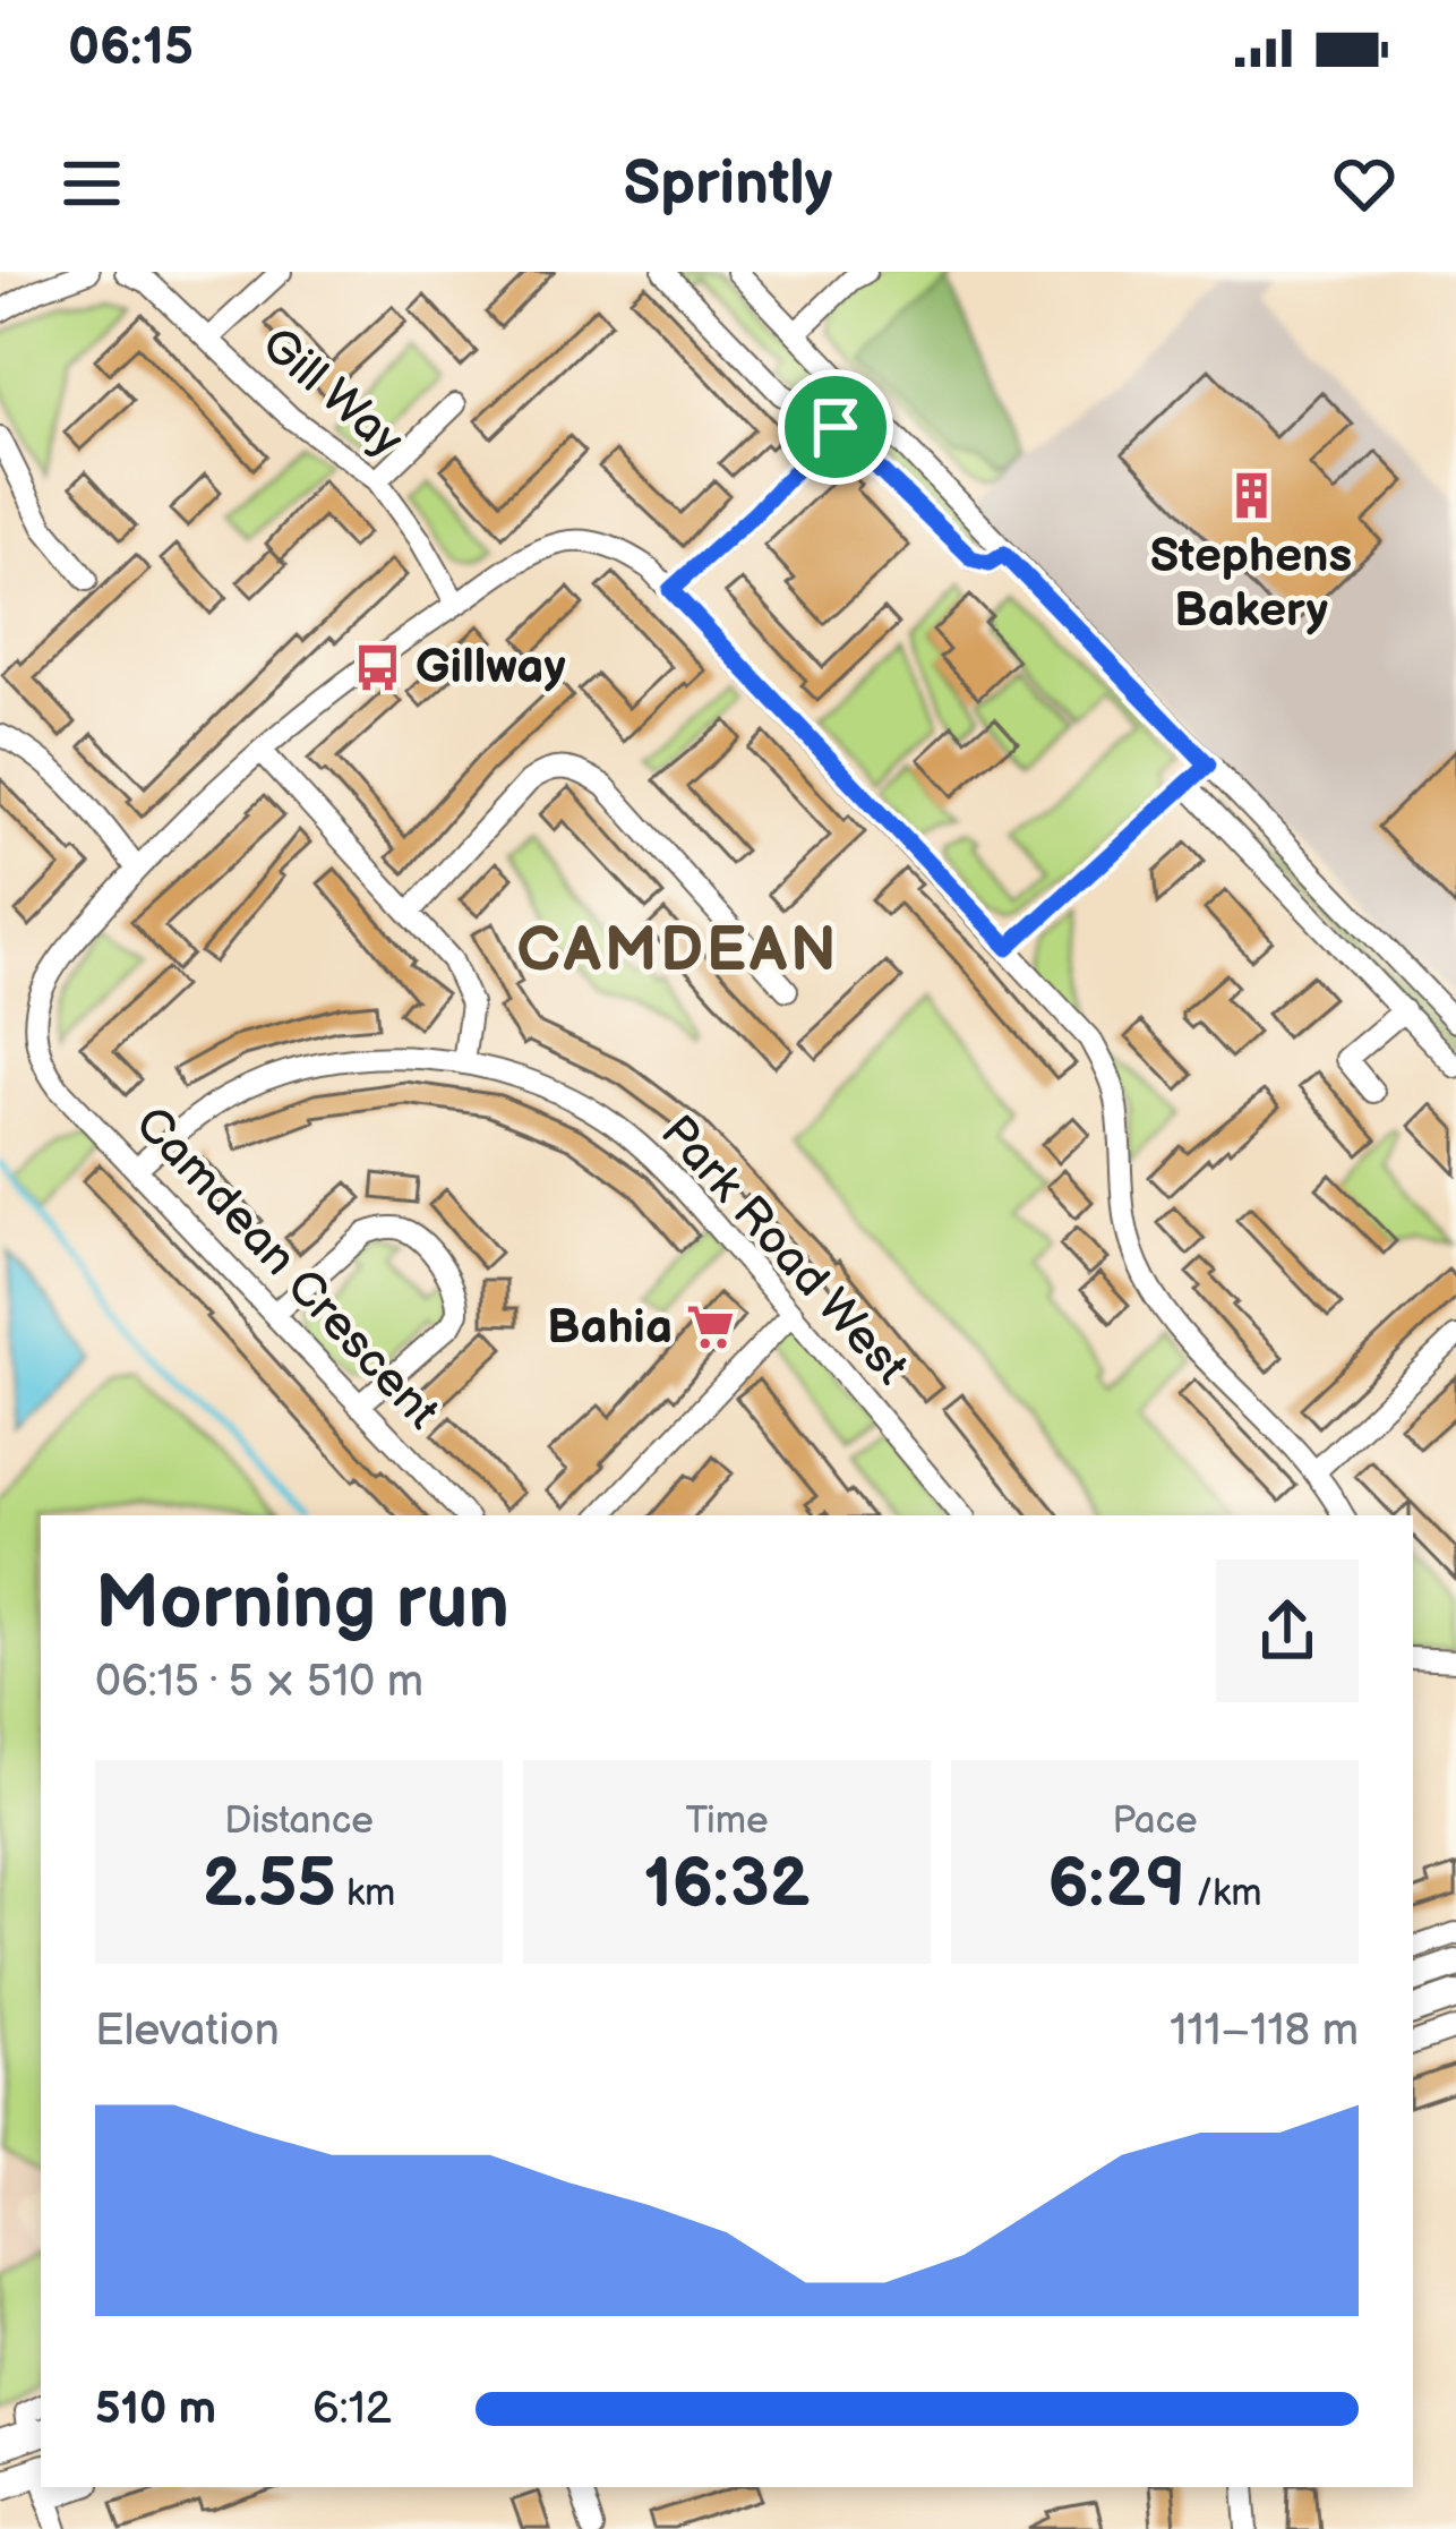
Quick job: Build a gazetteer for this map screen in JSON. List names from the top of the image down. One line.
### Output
{"streets":{"street":["Gill Way","Park Road West","Camdean Crescent"]},"crossings":[["Park Road West","Camdean Crescent"]],"districts":["CAMDEAN"],"places":{"building":["Stephens Bakery"],"bus stop":["Gillway"],"supermarket":["Bahia"]},"page":{"status":"06:15","header":"Sprintly","heading":["Morning run","06:15 · 5 × 510 m"],"stats":[["Distance","2.55 km"],["Time","16:32"],["Pace","6:29 /km"]],"chart":["Elevation","111–118 m"],"list":[{"name":"510 m","note":"6:12"}]}}
